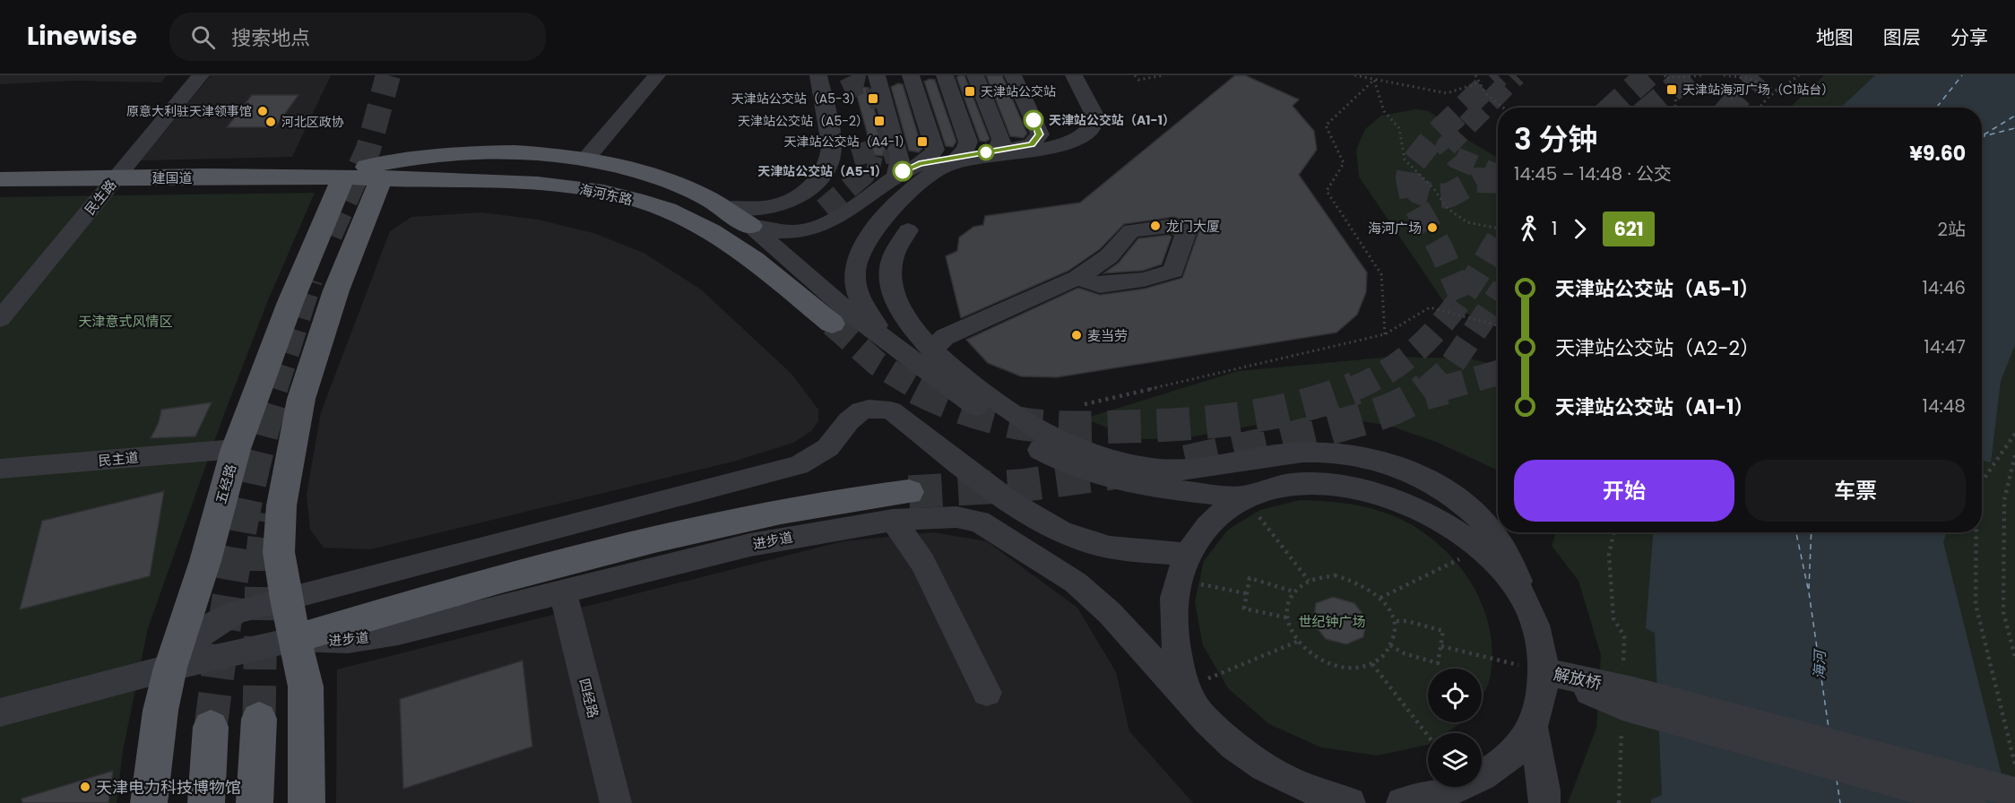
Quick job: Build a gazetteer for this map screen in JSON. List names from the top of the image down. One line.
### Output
{"streets":{"main road":["建国道","海河东路","五经路","进步道"],"street":["民生路","民主道","解放桥","四经路"]},"crossings":[["建国道","海河东路"],["建国道","民生路"],["建国道","五经路"],["海河东路","五经路"],["民主道","五经路"],["五经路","进步道"],["进步道","四经路"]],"water":["海河"],"parks":["天津意式风情区","世纪钟广场"],"places":{"transit":["天津站海河广场（C1站台）","天津站公交站","天津站公交站（A5-3）","天津站公交站（A5-2）","天津站公交站（A4-1）"],"other":["原意大利驻天津领事馆","天津站公交站（A1-1）","河北区政协","天津站公交站（A5-1）","龙门大厦","海河广场","麦当劳","天津电力科技博物馆"]},"lines":["bus line 621"],"page":{"header":"Linewise","search":"搜索地点","nav":["地图","图层","分享"],"heading":["3 分钟","14:45 – 14:48 · 公交","¥9.60"],"legs":["1","621","2站"],"list":[{"name":"天津站公交站（A5-1）","value":"14:46"},{"name":"天津站公交站（A2-2）","value":"14:47"},{"name":"天津站公交站（A1-1）","value":"14:48"}],"buttons":["开始","车票"]}}
